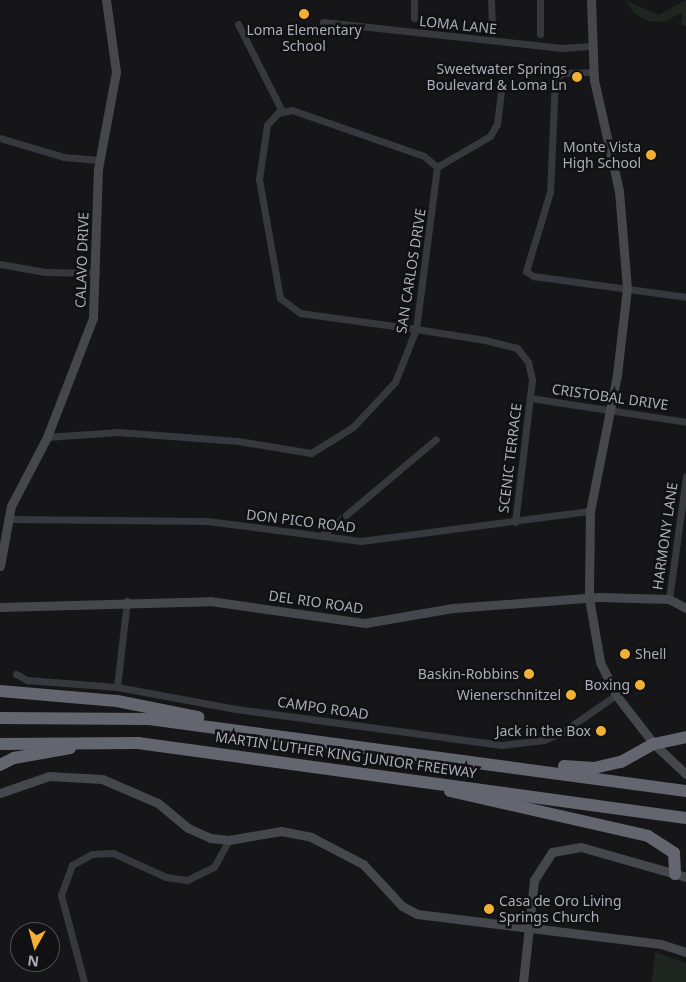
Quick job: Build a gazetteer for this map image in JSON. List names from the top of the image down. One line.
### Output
{"streets":{"highway":["MARTIN LUTHER KING JUNIOR FREEWAY"],"street":["LOMA LANE","CALAVO DRIVE","SAN CARLOS DRIVE","CRISTOBAL DRIVE","SCENIC TERRACE","DON PICO ROAD","HARMONY LANE","DEL RIO ROAD","CAMPO ROAD"]},"crossings":[["CALAVO DRIVE","SAN CARLOS DRIVE"],["CALAVO DRIVE","DON PICO ROAD"],["SAN CARLOS DRIVE","SCENIC TERRACE"],["CRISTOBAL DRIVE","SCENIC TERRACE"],["SCENIC TERRACE","DON PICO ROAD"],["HARMONY LANE","DEL RIO ROAD"]],"places":["Loma Elementary School","Sweetwater Springs Boulevard & Loma Ln","Monte Vista High School","Shell","Baskin-Robbins","Boxing","Wienerschnitzel","Jack in the Box","Casa de Oro Living Springs Church"],"north":"bottom"}
